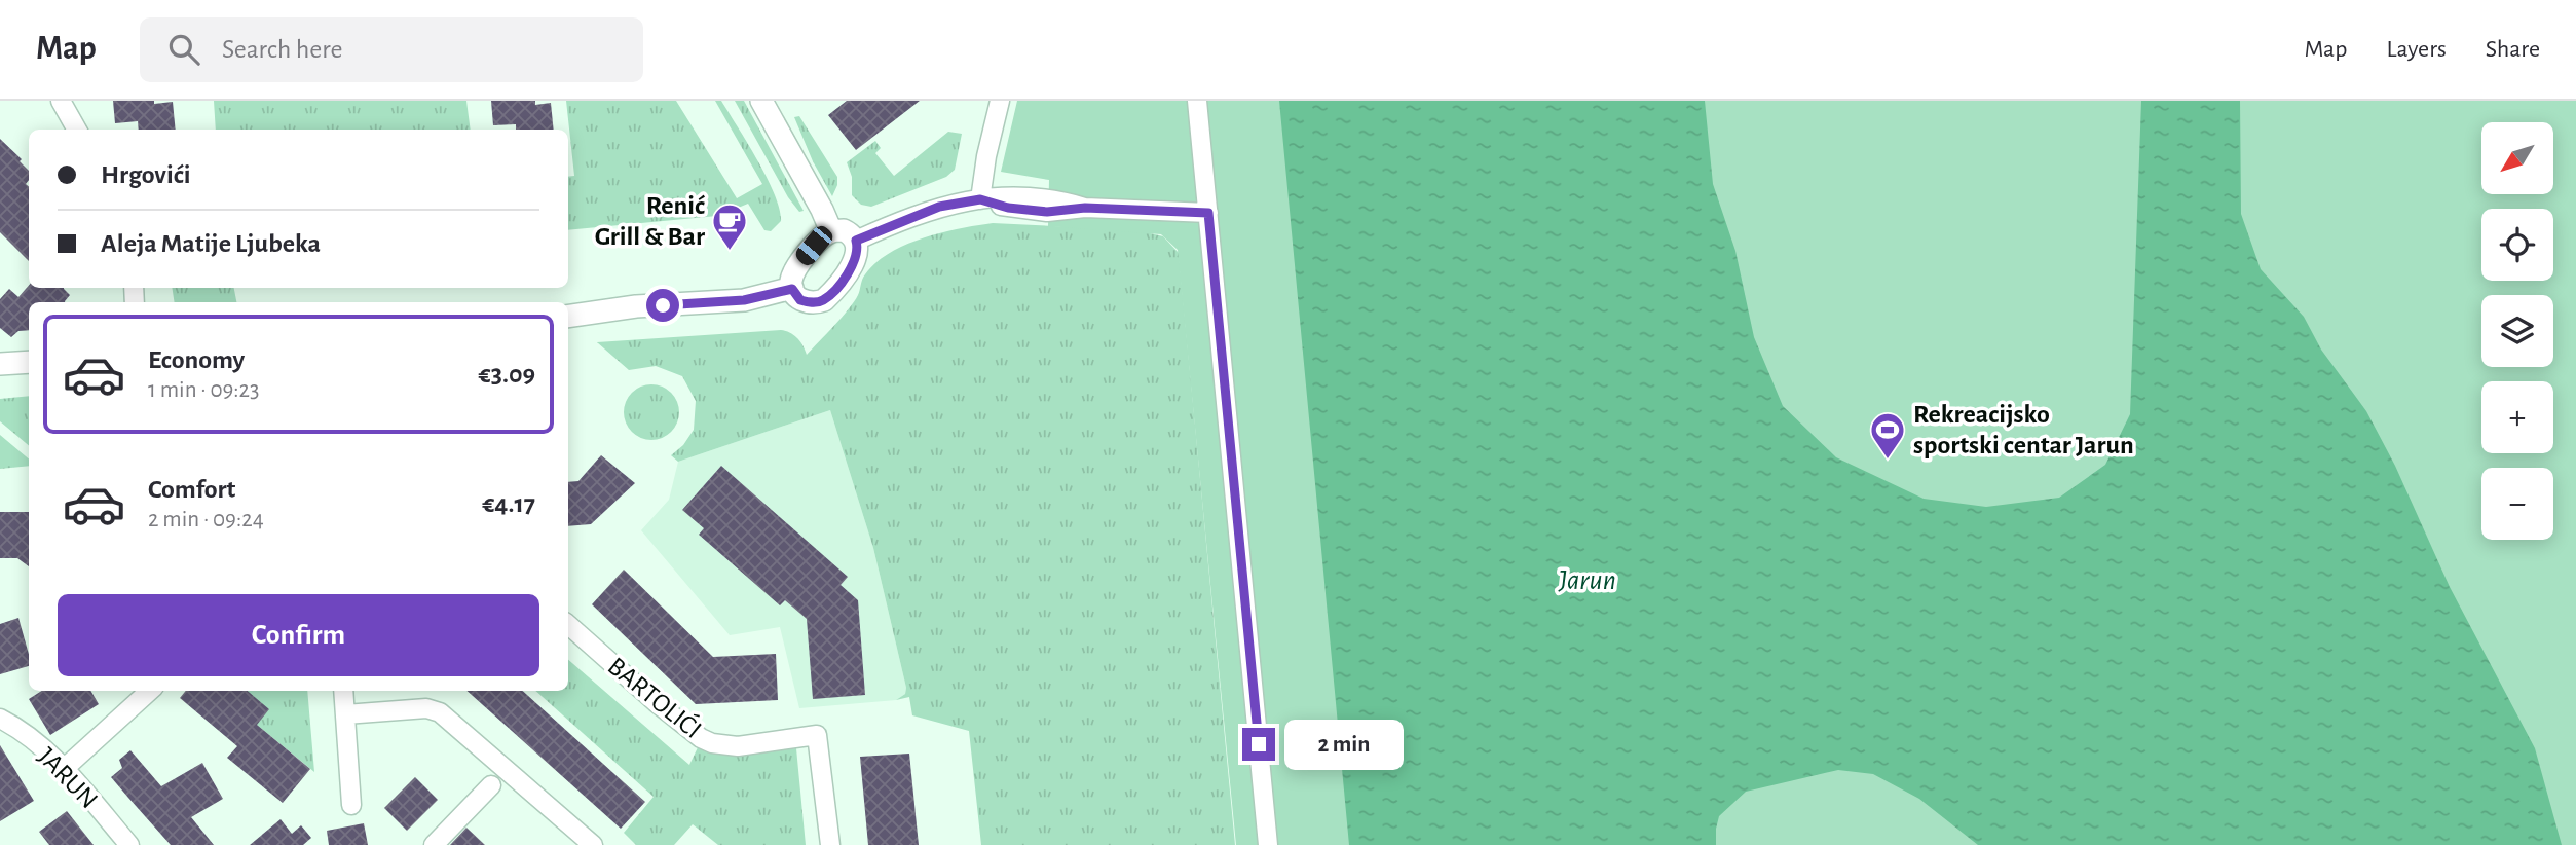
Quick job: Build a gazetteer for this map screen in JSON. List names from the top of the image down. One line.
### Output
{"streets":{"street":["BARTOLIĆI","JARUN"]},"water":["Jarun"],"places":{"cafe":["Renić Grill & Bar"],"sports":["Rekreacijsko sportski centar Jarun"]},"north":"bottom left","page":{"header":"Map","search":"Search here","nav":["Map","Layers","Share"],"map_buttons":["+","−"],"banner":["Hrgovići","Aleja Matije Ljubeka"],"list":[{"name":"Economy","note":"1 min · 09:23","value":"€3.09"},{"name":"Comfort","note":"2 min · 09:24","value":"€4.17"}],"buttons":"Confirm","bubble":"2 min"}}
